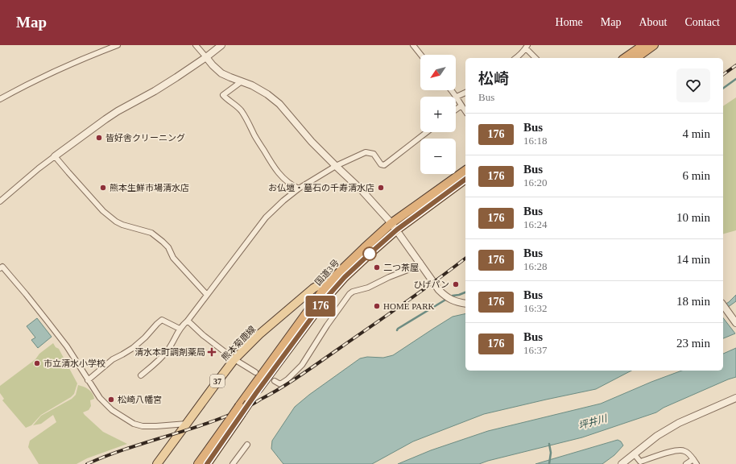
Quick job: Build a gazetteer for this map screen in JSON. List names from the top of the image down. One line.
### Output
{"streets":{"highway":["国道3号"],"main road":["熊本菊鹿線","37"]},"crossings":[["国道3号","熊本菊鹿線"]],"water":["坪井川"],"places":{"other":["皆好舎クリーニング","熊本生鮮市場清水店","お仏壇・墓石の千寿清水店","二つ茶屋","ひげパン","HOME PARK","市立清水小学校","松崎八幡宮"],"health":["清水本町調剤薬局"]},"lines":["bus line 176"],"north":"bottom left","page":{"header":"Map","nav":["Home","Map","About","Contact"],"on_map":"176","map_buttons":["+","−"],"heading":["松崎","Bus"],"list":[{"mark":"176","name":"Bus","note":"16:18","value":"4 min"},{"mark":"176","name":"Bus","note":"16:20","value":"6 min"},{"mark":"176","name":"Bus","note":"16:24","value":"10 min"},{"mark":"176","name":"Bus","note":"16:28","value":"14 min"},{"mark":"176","name":"Bus","note":"16:32","value":"18 min"},{"mark":"176","name":"Bus","note":"16:37","value":"23 min"}]}}
